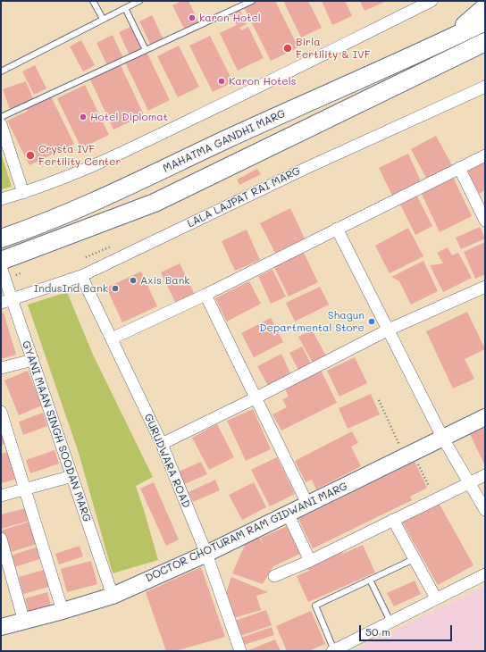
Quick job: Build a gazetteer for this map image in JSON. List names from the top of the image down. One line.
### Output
{"streets":{"main road":["MAHATMA GANDHI MARG"],"street":["LALA LAJPAT RAI MARG","GYANI MAAN SINGH SOODAN MARG","GURUDWARA ROAD","DOCTOR CHOTURAM RAM GIDWANI MARG"]},"crossings":[["LALA LAJPAT RAI MARG","GYANI MAAN SINGH SOODAN MARG"],["LALA LAJPAT RAI MARG","GURUDWARA ROAD"],["GYANI MAAN SINGH SOODAN MARG","DOCTOR CHOTURAM RAM GIDWANI MARG"],["GURUDWARA ROAD","DOCTOR CHOTURAM RAM GIDWANI MARG"]],"places":["karon Hotel","Birla Fertility & IVF","Karon Hotels","Hotel Diplomat","Crysta IVF Fertility Center","Axis Bank","IndusInd Bank","Shagun Departmental Store"],"scale_bar":"50 m"}
